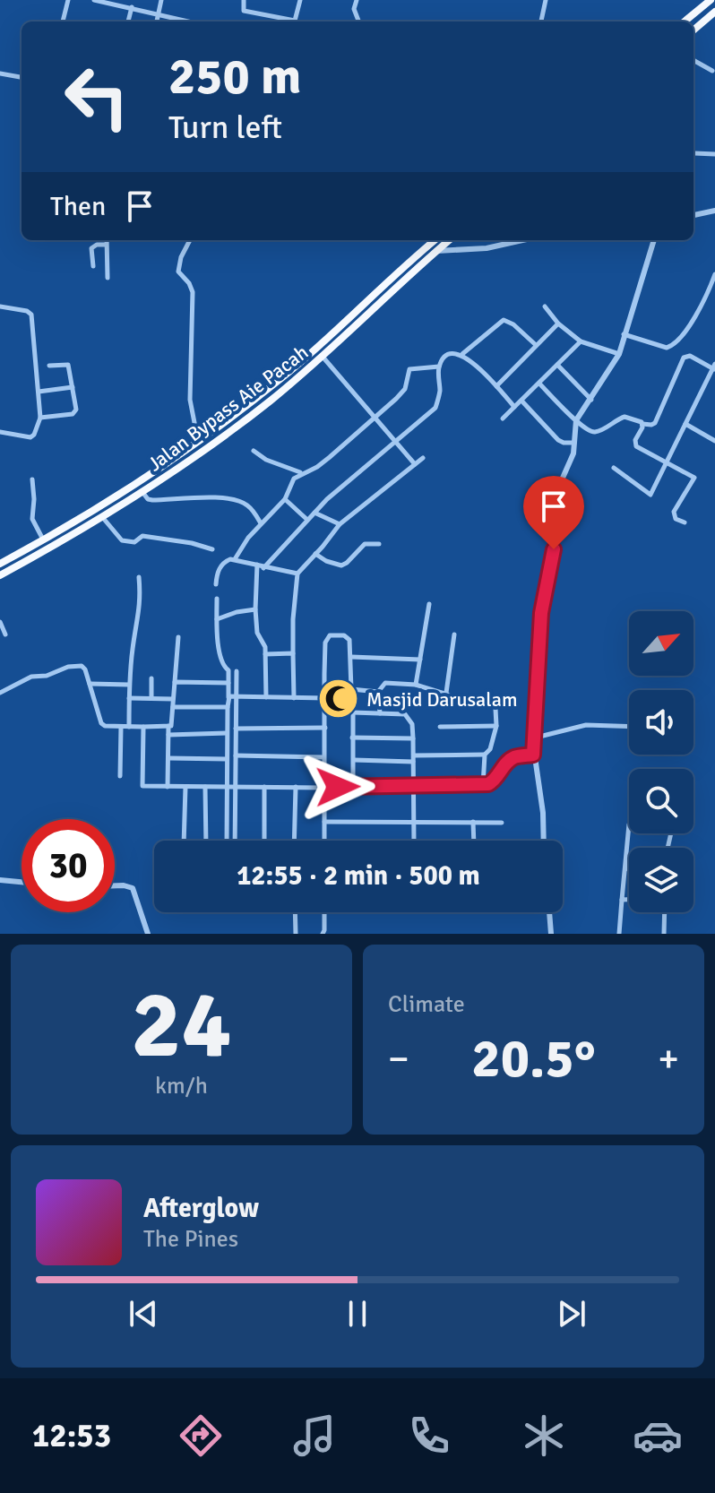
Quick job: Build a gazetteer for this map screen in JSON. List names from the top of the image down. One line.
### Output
{"streets":{"highway":["Jalan Bypass Aie Pacah"]},"places":{"mosque":["Masjid Darusalam"]},"north":"top right","page":{"turn":["250 m","Turn left"],"then":"Then","limit":"30","trip":"12:55 · 2 min · 500 m","tile":[["24","km/h"],"Climate"],"heat":["−","20.5°","+"],"song":["Afterglow","The Pines"],"tabs":"12:53"}}
